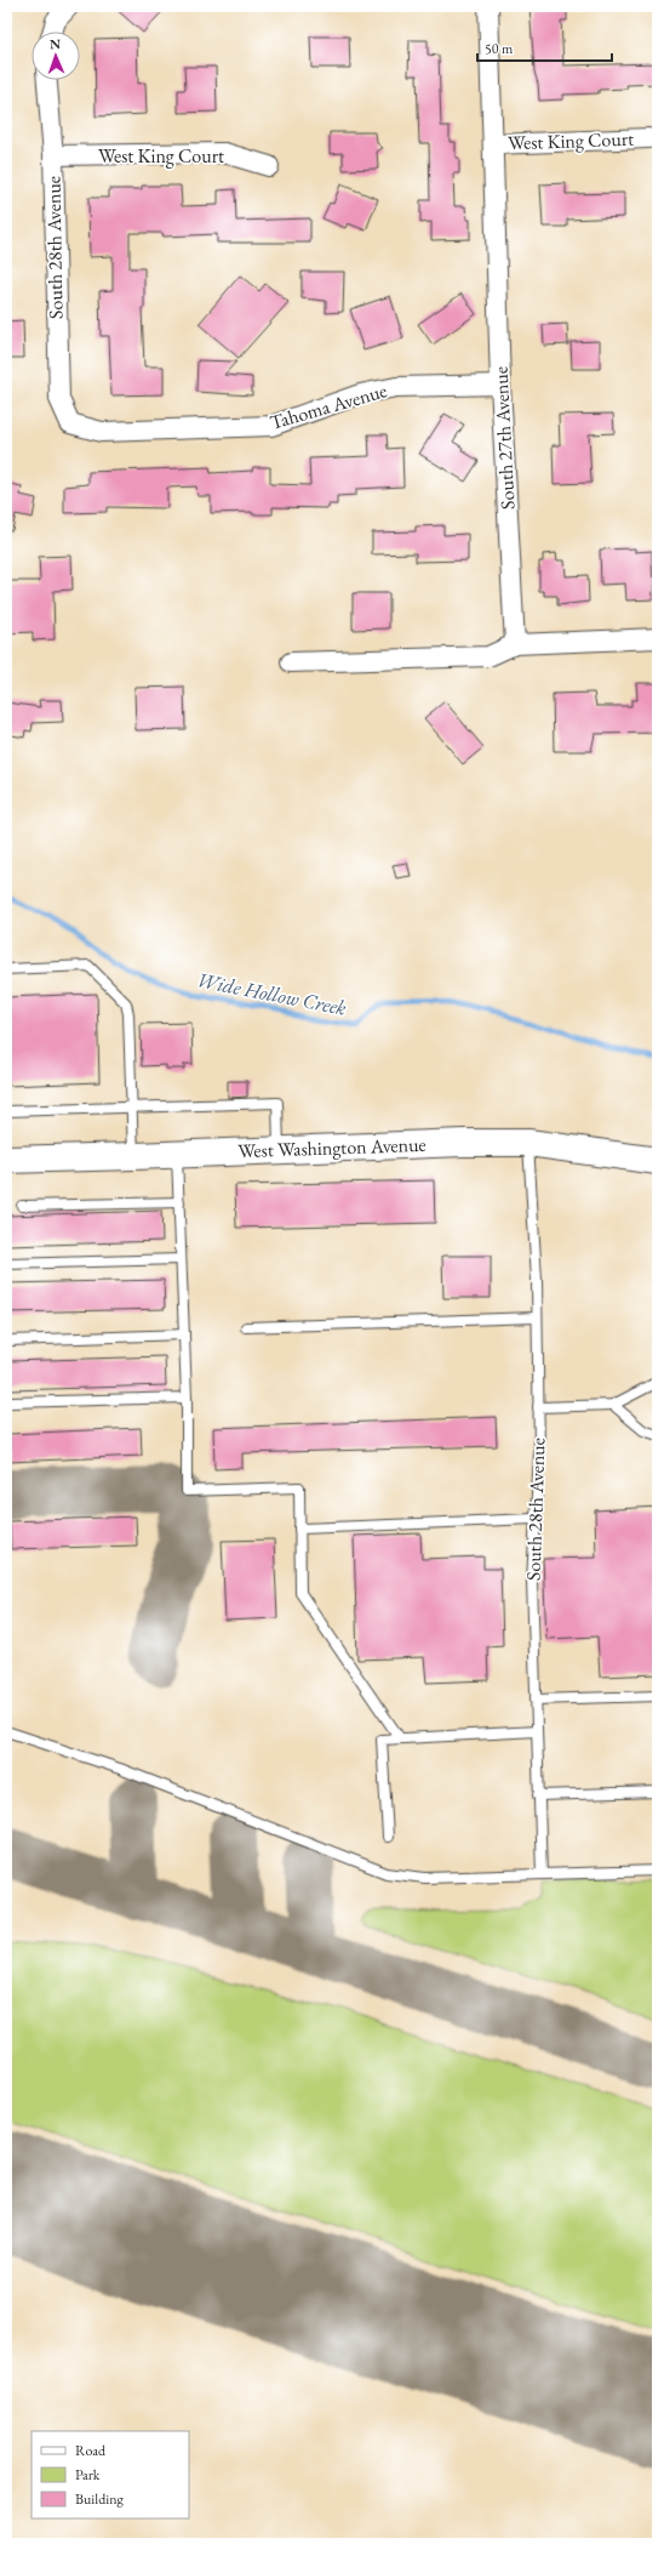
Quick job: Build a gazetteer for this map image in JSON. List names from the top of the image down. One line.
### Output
{"streets":{"main road":["West Washington Avenue"],"street":["West King Court","South 28th Avenue","Tahoma Avenue","South 27th Avenue"]},"crossings":[["West King Court","South 28th Avenue"],["West King Court","South 27th Avenue"],["South 28th Avenue","Tahoma Avenue"],["South 28th Avenue","West Washington Avenue"],["Tahoma Avenue","South 27th Avenue"]],"water":["Wide Hollow Creek"],"legend":["Road","Park","Building"],"scale_bar":"50 m","north":"top"}
